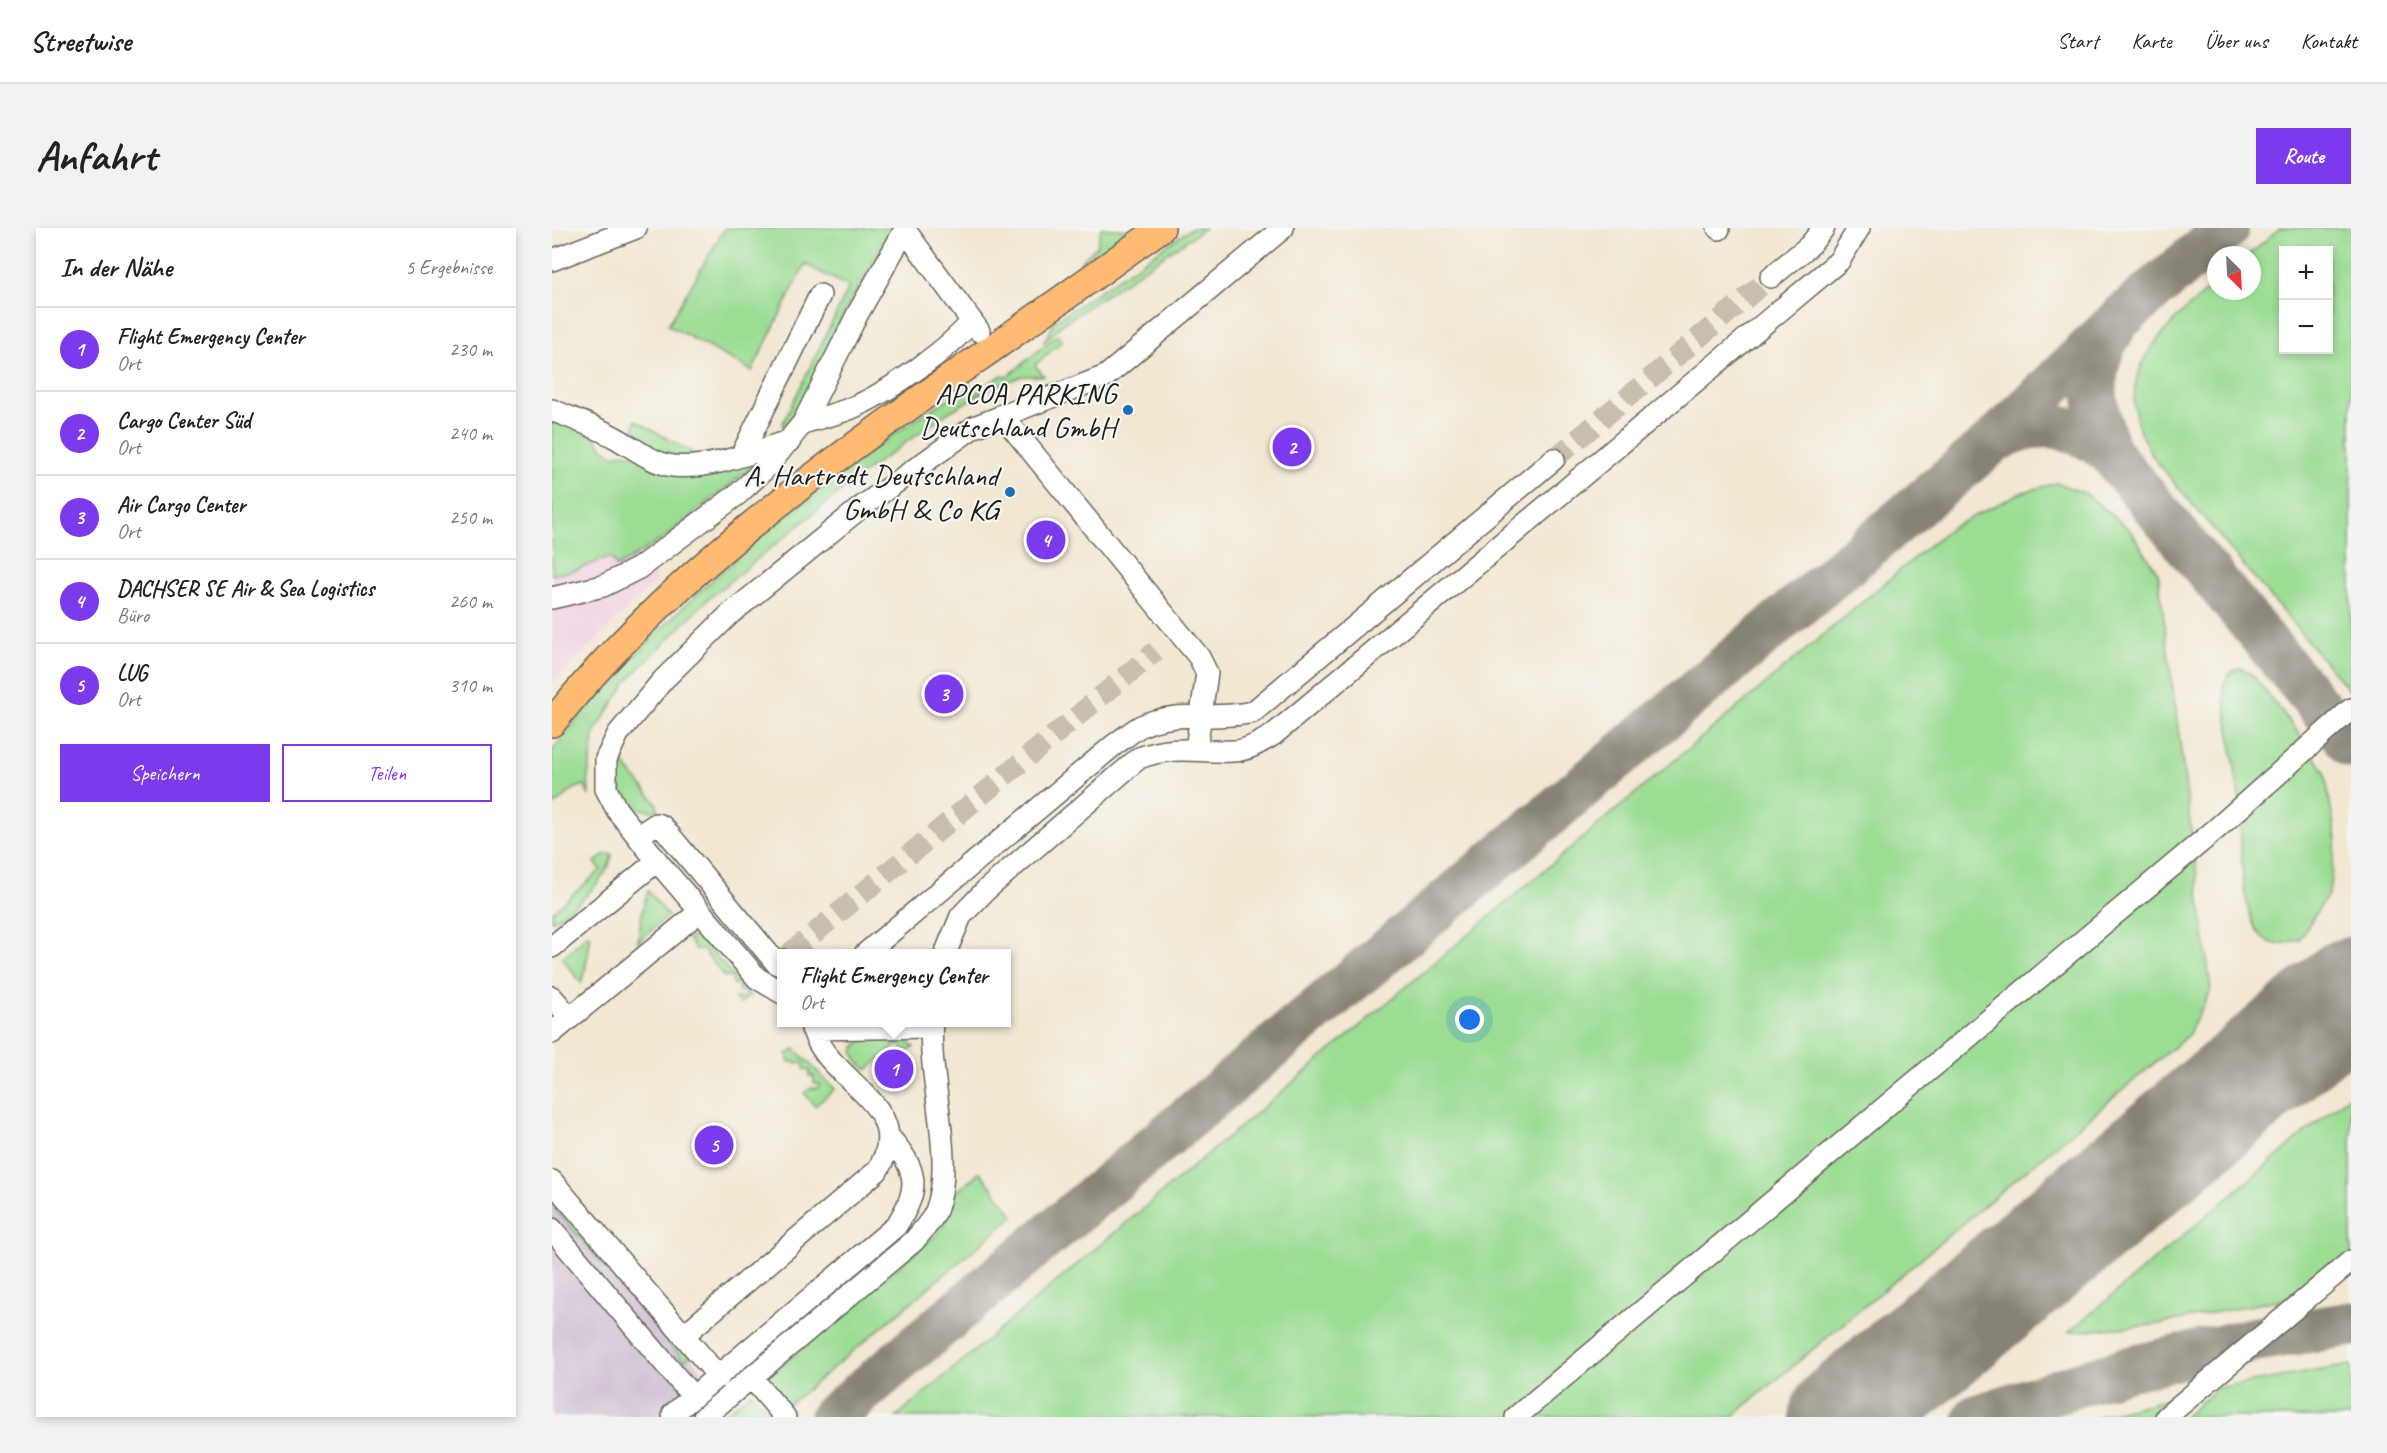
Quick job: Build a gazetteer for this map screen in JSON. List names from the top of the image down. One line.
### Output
{"places":["APCOA PARKING Deutschland GmbH","A. Hartrodt Deutschland GmbH & Co KG"],"north":"bottom right","page":{"header":"Streetwise","nav":["Start","Karte","Über uns","Kontakt"],"buttons":["Route",["Speichern","Teilen"]],"title":"Anfahrt","heading":["In der Nähe","5 Ergebnisse"],"map_buttons":["+","−"],"list":[{"mark":"1","name":"Flight Emergency Center","note":"Ort","value":"230 m"},{"mark":"2","name":"Cargo Center Süd","note":"Ort","value":"240 m"},{"mark":"3","name":"Air Cargo Center","note":"Ort","value":"250 m"},{"mark":"4","name":"DACHSER SE Air & Sea Logistics","note":"Büro","value":"260 m"},{"mark":"5","name":"LUG","note":"Ort","value":"310 m"}],"pins":["2","4","3","1","5"],"popup":["Flight Emergency Center","Ort"]}}
